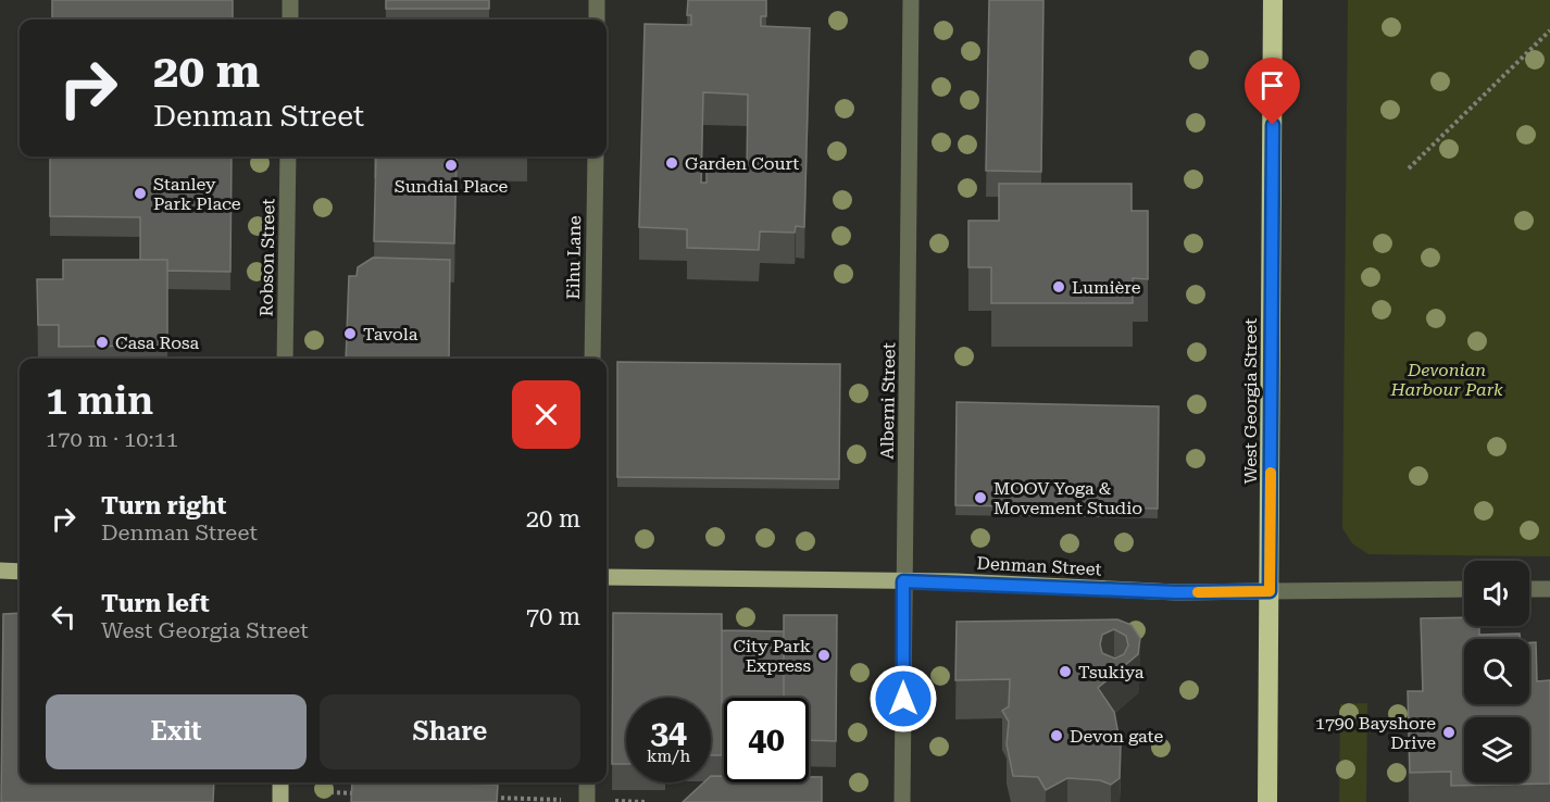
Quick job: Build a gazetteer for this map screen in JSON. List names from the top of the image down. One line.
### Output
{"streets":{"highway":["West Georgia Street"],"main road":["Denman Street"],"street":["Robson Street","Eihu Lane","Alberni Street"]},"crossings":[["Alberni Street","Denman Street"],["West Georgia Street","Denman Street"]],"parks":["Devonian Harbour Park"],"places":["Garden Court","Sundial Place","Stanley Park Place","Lumière","Tavola","Casa Rosa","MOOV Yoga & Movement Studio","City Park Express","Tsukiya","1790 Bayshore Drive","Devon gate"],"page":{"turn":["20 m","Denman Street"],"heading":["1 min","170 m · 10:11"],"list":[{"name":"Turn right","note":"Denman Street","value":"20 m"},{"name":"Turn left","note":"West Georgia Street","value":"70 m"}],"buttons":["Exit","Share"],"speed":"34 km/h","limit":"40"}}
